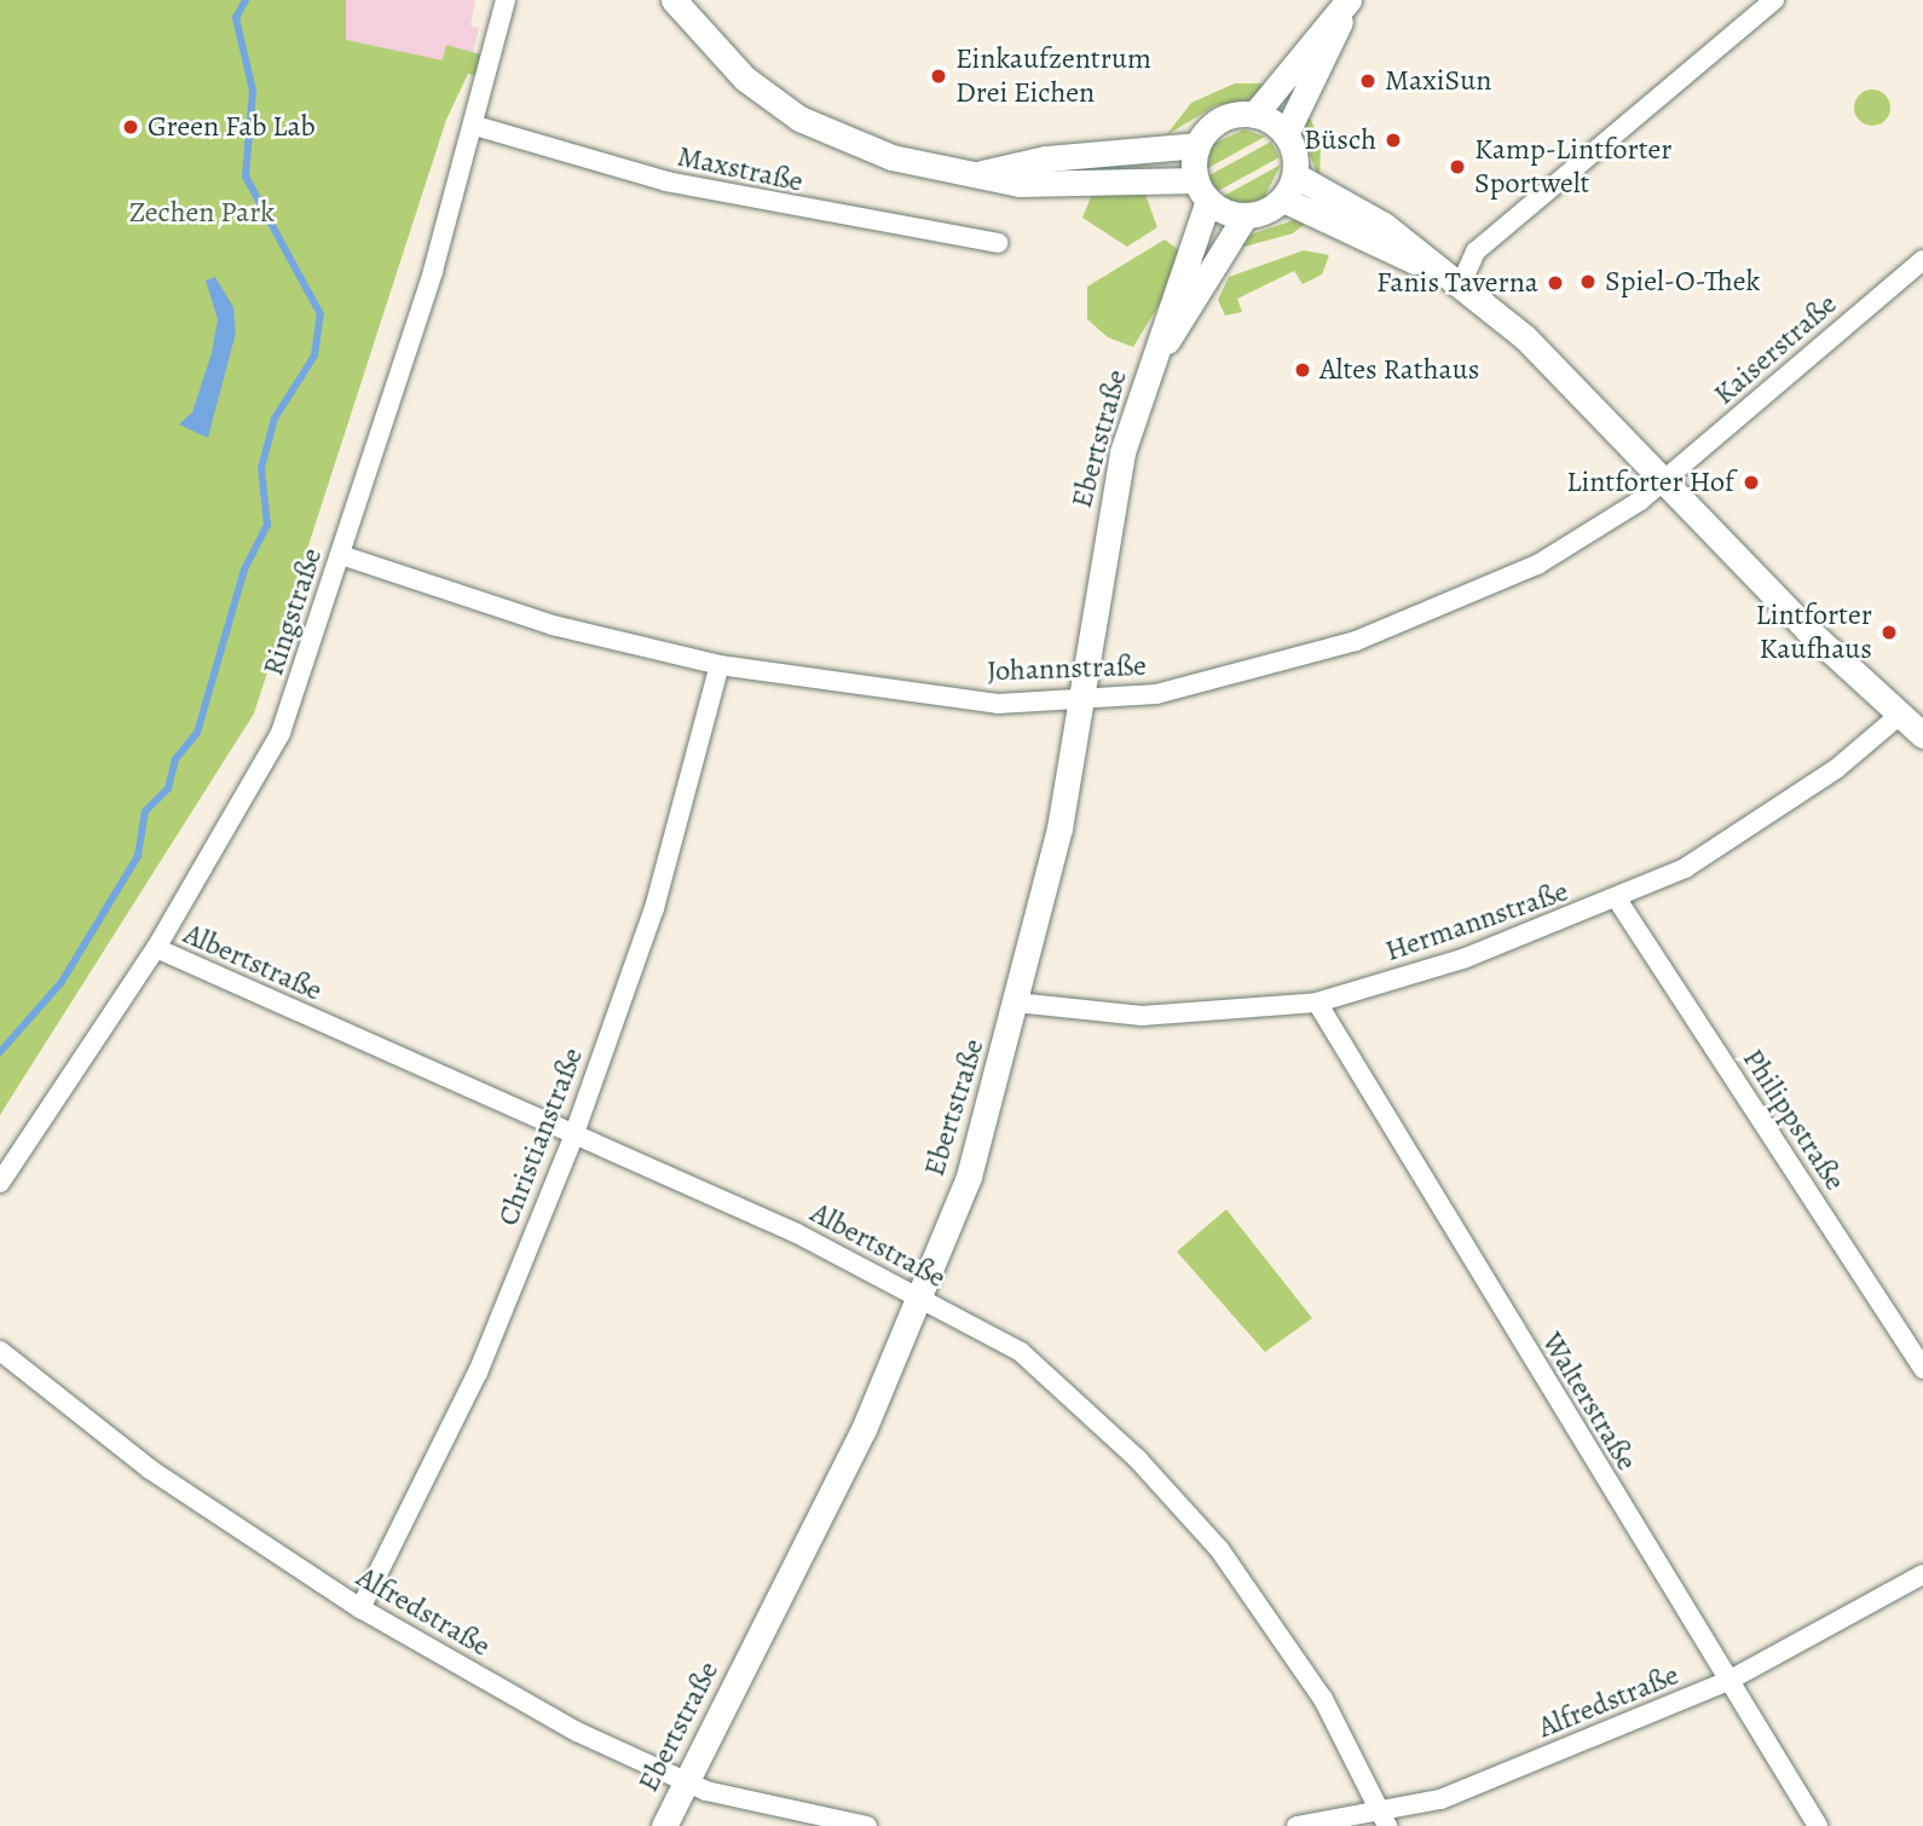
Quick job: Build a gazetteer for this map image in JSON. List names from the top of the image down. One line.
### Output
{"streets":{"street":["Maxstraße","Kaiserstraße","Ebertstraße","Ringstraße","Johannstraße","Hermannstraße","Albertstraße","Philippstraße","Christianstraße","Walterstraße","Alfredstraße"]},"crossings":[["Maxstraße","Ringstraße"],["Kaiserstraße","Johannstraße"],["Ebertstraße","Johannstraße"],["Ebertstraße","Hermannstraße"],["Ebertstraße","Albertstraße"],["Ebertstraße","Alfredstraße"],["Ringstraße","Johannstraße"],["Ringstraße","Albertstraße"],["Johannstraße","Christianstraße"],["Hermannstraße","Philippstraße"],["Hermannstraße","Walterstraße"],["Albertstraße","Christianstraße"],["Albertstraße","Alfredstraße"],["Christianstraße","Alfredstraße"],["Walterstraße","Alfredstraße"]],"parks":["Zechen Park"],"places":["Einkaufzentrum Drei Eichen","MaxiSun","Green Fab Lab","Büsch","Kamp-Lintforter Sportwelt","Spiel-O-Thek","Fanis Taverna","Altes Rathaus","Lintforter Hof","Lintforter Kaufhaus"]}
